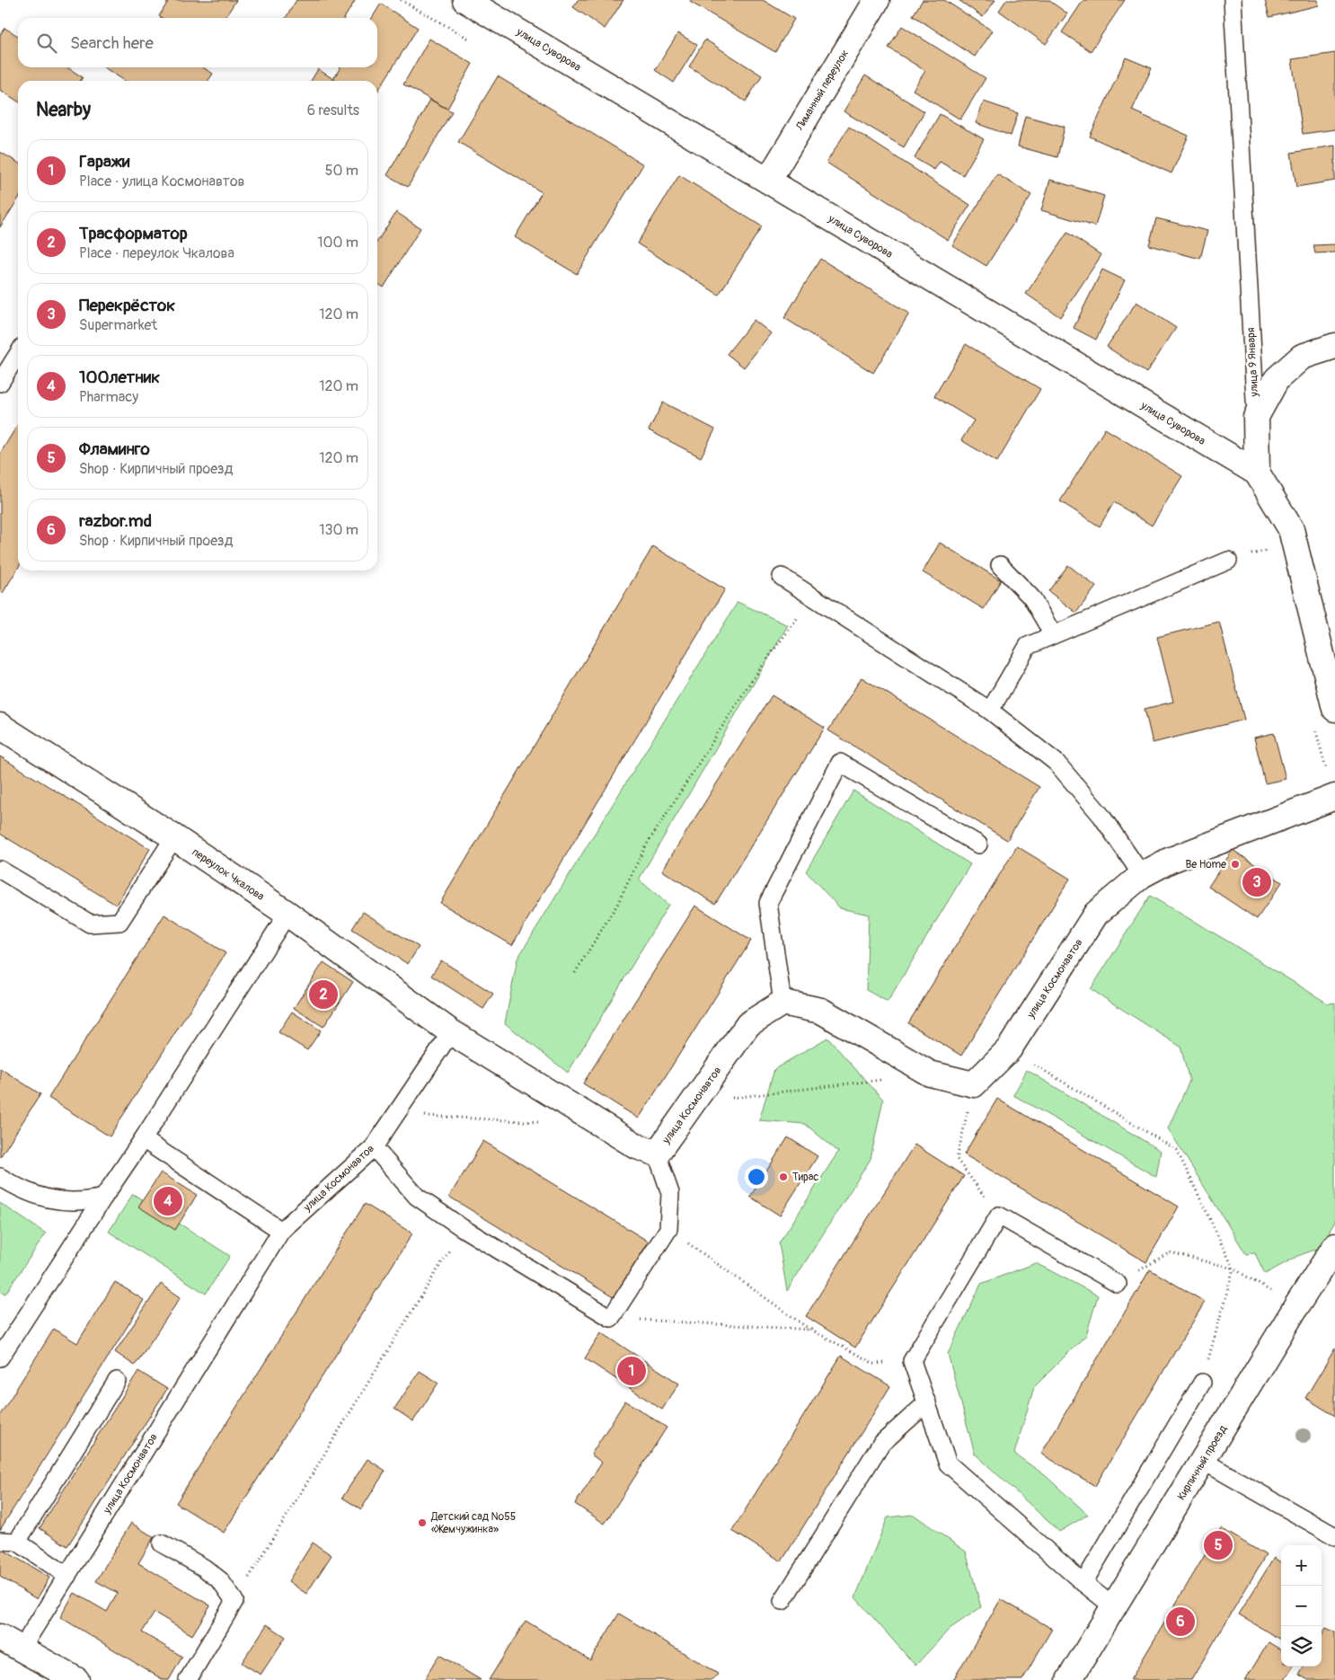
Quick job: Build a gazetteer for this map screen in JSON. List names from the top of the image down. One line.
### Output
{"streets":{"street":["улица Суворова","Лиманный переулок","улица 9 Января","переулок Чкалова","улица Космонавтов","Кирпичный проезд"]},"crossings":[["улица Суворова","Лиманный переулок"],["улица Суворова","улица 9 Января"],["переулок Чкалова","улица Космонавтов"]],"places":["Be Home","Тирас","Детский сад №55 «Жемчужинка»"],"page":{"search":"Search here","heading":["Nearby","6 results"],"list":[{"mark":"1","name":"Гаражи","note":"Place · улица Космонавтов","value":"50 m"},{"mark":"2","name":"Трасформатор","note":"Place · переулок Чкалова","value":"100 m"},{"mark":"3","name":"Перекрёсток","note":"Supermarket","value":"120 m"},{"mark":"4","name":"100летник","note":"Pharmacy","value":"120 m"},{"mark":"5","name":"Фламинго","note":"Shop · Кирпичный проезд","value":"120 m"},{"mark":"6","name":"razbor.md","note":"Shop · Кирпичный проезд","value":"130 m"}],"pins":["3","2","4","1","5","6"],"map_buttons":["+","−"]}}
